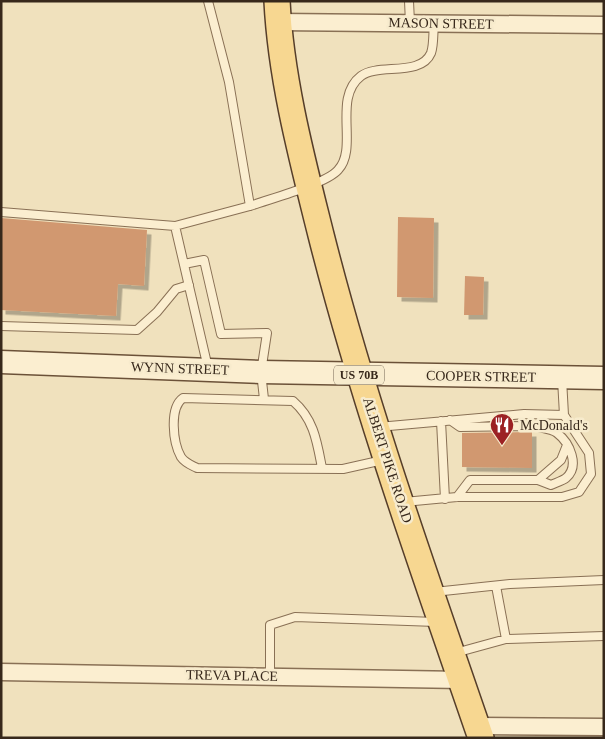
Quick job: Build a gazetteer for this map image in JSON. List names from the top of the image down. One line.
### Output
{"streets":{"main road":["US 70B","ALBERT PIKE ROAD"],"street":["MASON STREET","WYNN STREET","COOPER STREET","TREVA PLACE"]},"crossings":[["MASON STREET","ALBERT PIKE ROAD"],["WYNN STREET","COOPER STREET"],["WYNN STREET","ALBERT PIKE ROAD"],["COOPER STREET","ALBERT PIKE ROAD"],["ALBERT PIKE ROAD","TREVA PLACE"]],"places":{"restaurant":["McDonald's"]}}
